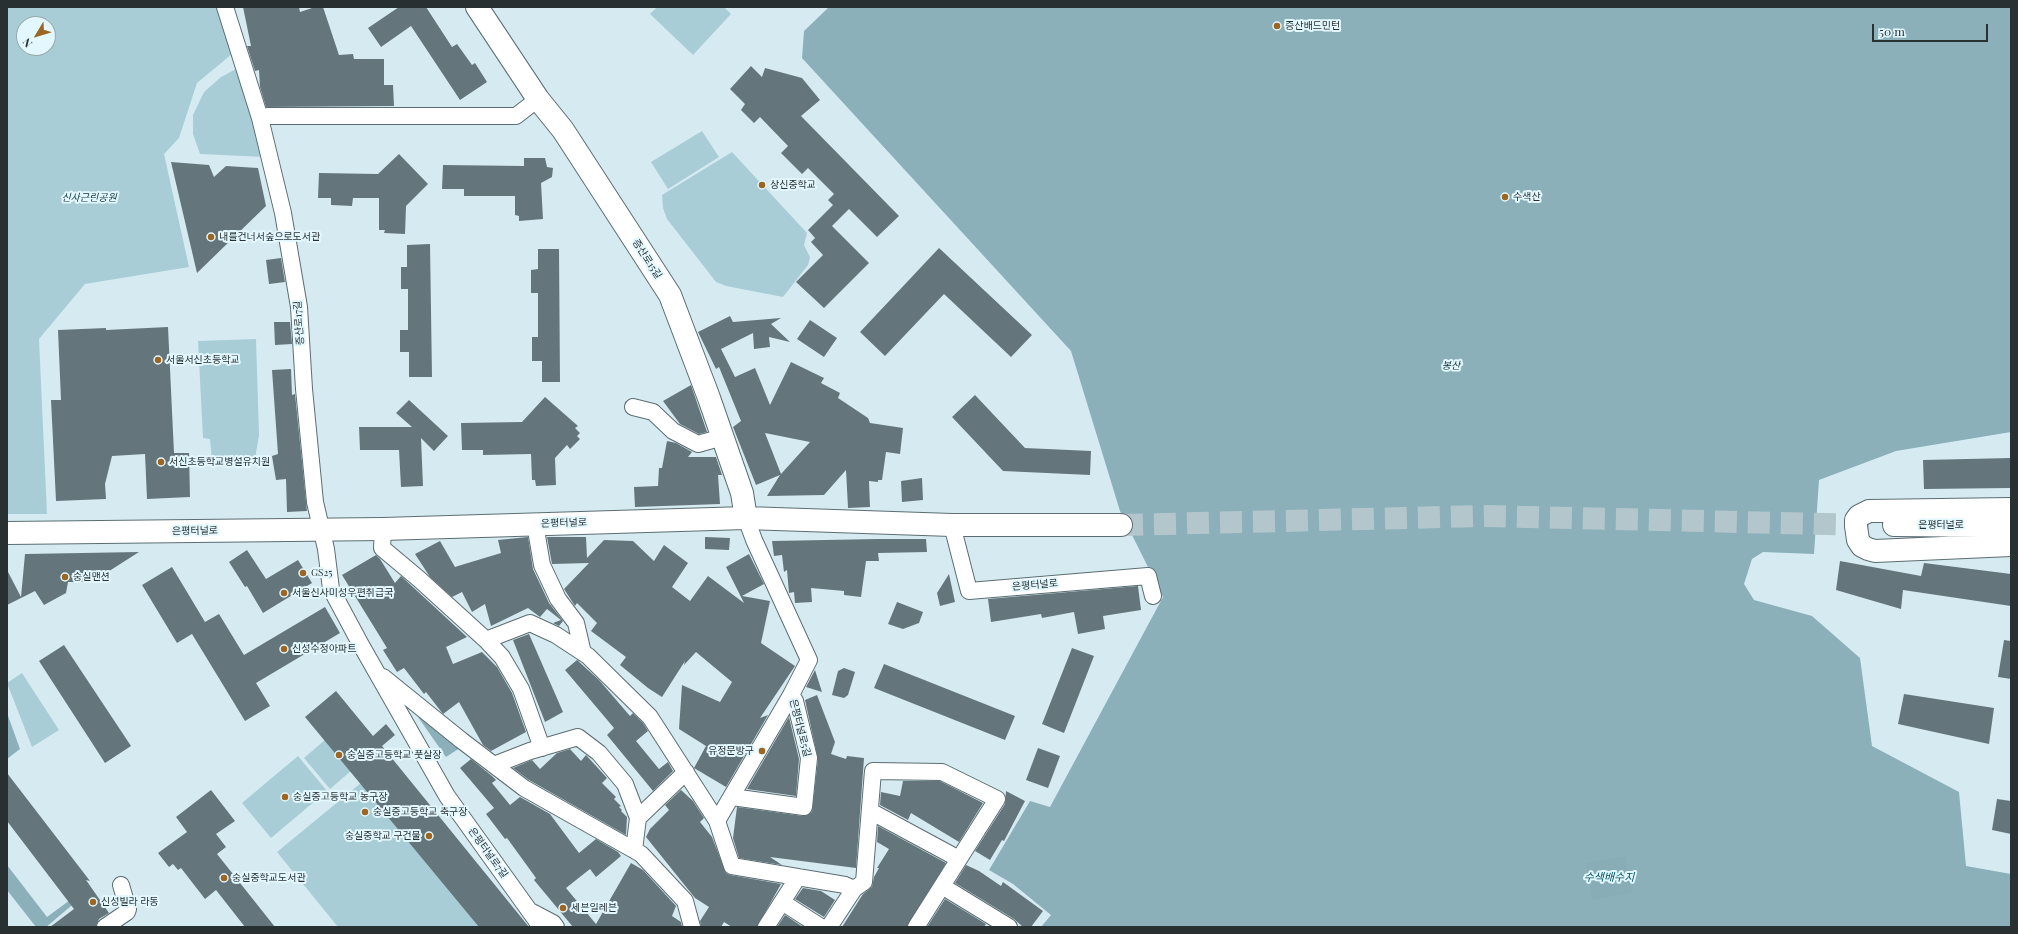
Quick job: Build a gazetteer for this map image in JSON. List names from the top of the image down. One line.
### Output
{"streets":{"main road":["증산로15길","은평터널로"],"street":["증산로17길","은평터널로5길","은평터널로7길"]},"crossings":[["증산로15길","은평터널로"],["증산로17길","은평터널로"],["증산로17길","은평터널로7길"],["은평터널로","은평터널로7길"]],"water":["수색배수지"],"parks":["신사근린공원","봉산"],"places":["증산배드민턴","상신중학교","수색산","내를건너서숲으로도서관","서울서신초등학교","서신초등학교병설유치원","GS25","숭실맨션","서울신사미성우편취급국","신성수정아파트","유정문방구","숭실중고등학교 풋살장","숭실중고등학교 농구장","숭실중고등학교 축구장","숭실중학교 구건물","숭실중학교도서관","신성빌라 라동","세븐일레븐"],"scale_bar":"50 m","north":"bottom left"}
